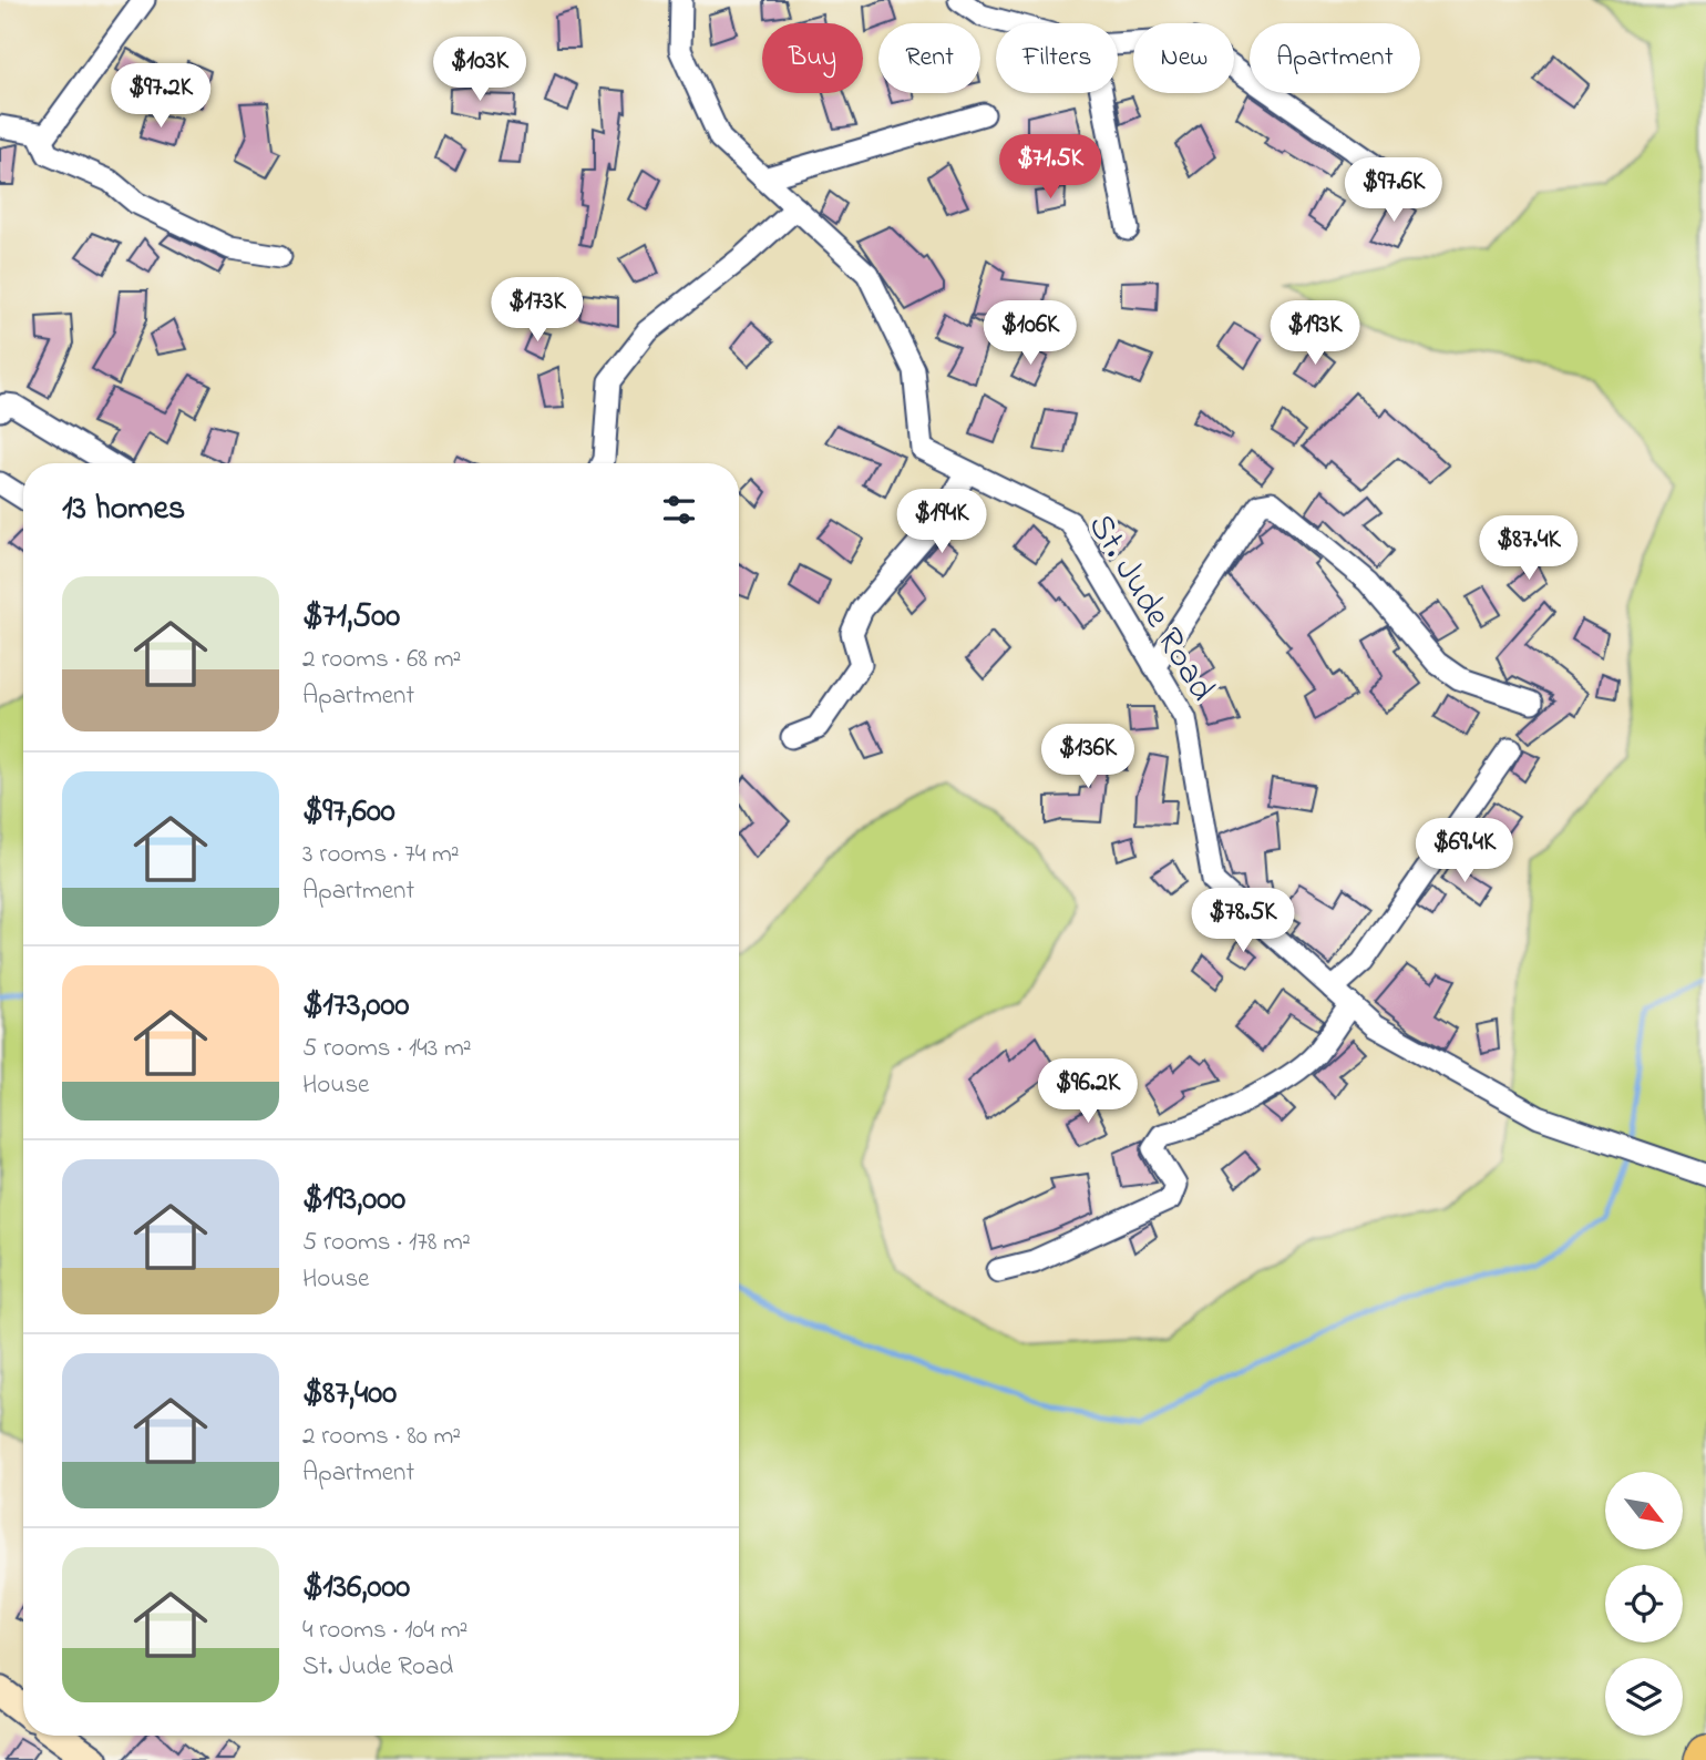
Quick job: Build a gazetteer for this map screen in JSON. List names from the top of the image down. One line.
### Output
{"streets":{"street":["St. Jude Road"]},"north":"bottom right","page":{"chip":["Buy","Rent","Filters","New","Apartment"],"price":["$103K","$97.2K","$71.5K","$97.6K","$173K","$106K","$193K","$194K","$87.4K","$136K","$69.4K","$78.5K","$96.2K"],"heading":"13 homes","list":[{"name":"$71,500","note":"2 rooms · 68 m² · Apartment"},{"name":"$97,600","note":"3 rooms · 74 m² · Apartment"},{"name":"$173,000","note":"5 rooms · 143 m² · House"},{"name":"$193,000","note":"5 rooms · 178 m² · House"},{"name":"$87,400","note":"2 rooms · 80 m² · Apartment"},{"name":"$136,000","note":"4 rooms · 104 m² · St. Jude Road"}]}}
